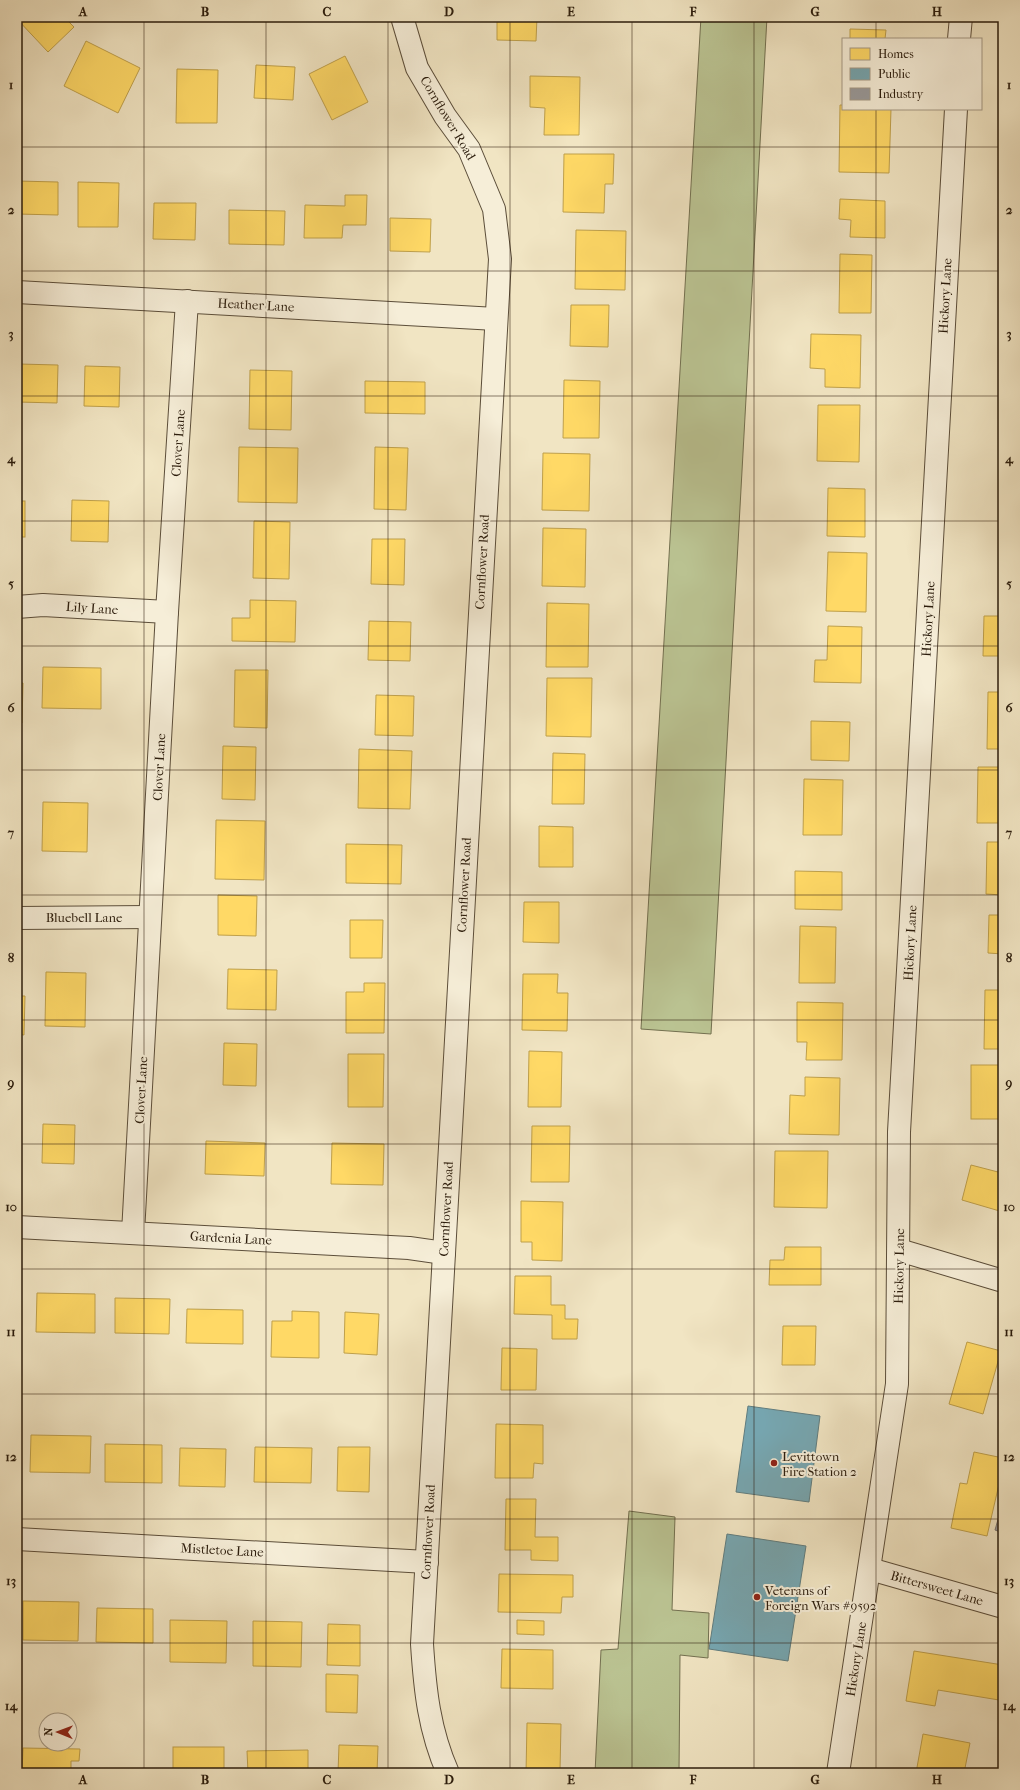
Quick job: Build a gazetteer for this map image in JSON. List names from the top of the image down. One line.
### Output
{"streets":{"street":["Cornflower Road","Hickory Lane","Heather Lane","Clover Lane","Lily Lane","Bluebell Lane","Gardenia Lane","Mistletoe Lane","Bittersweet Lane"]},"crossings":[["Cornflower Road","Heather Lane"],["Cornflower Road","Gardenia Lane"],["Cornflower Road","Mistletoe Lane"],["Hickory Lane","Bittersweet Lane"],["Heather Lane","Clover Lane"],["Clover Lane","Lily Lane"],["Clover Lane","Bluebell Lane"],["Clover Lane","Gardenia Lane"]],"places":["Levittown Fire Station 2","Veterans of Foreign Wars #9592"],"legend":["Homes","Public","Industry"],"north":"left","grid":{"columns":["A","B","C","D","E","F","G","H"],"rows":["1","2","3","4","5","6","7","8","9","10","11","12","13","14"]}}
